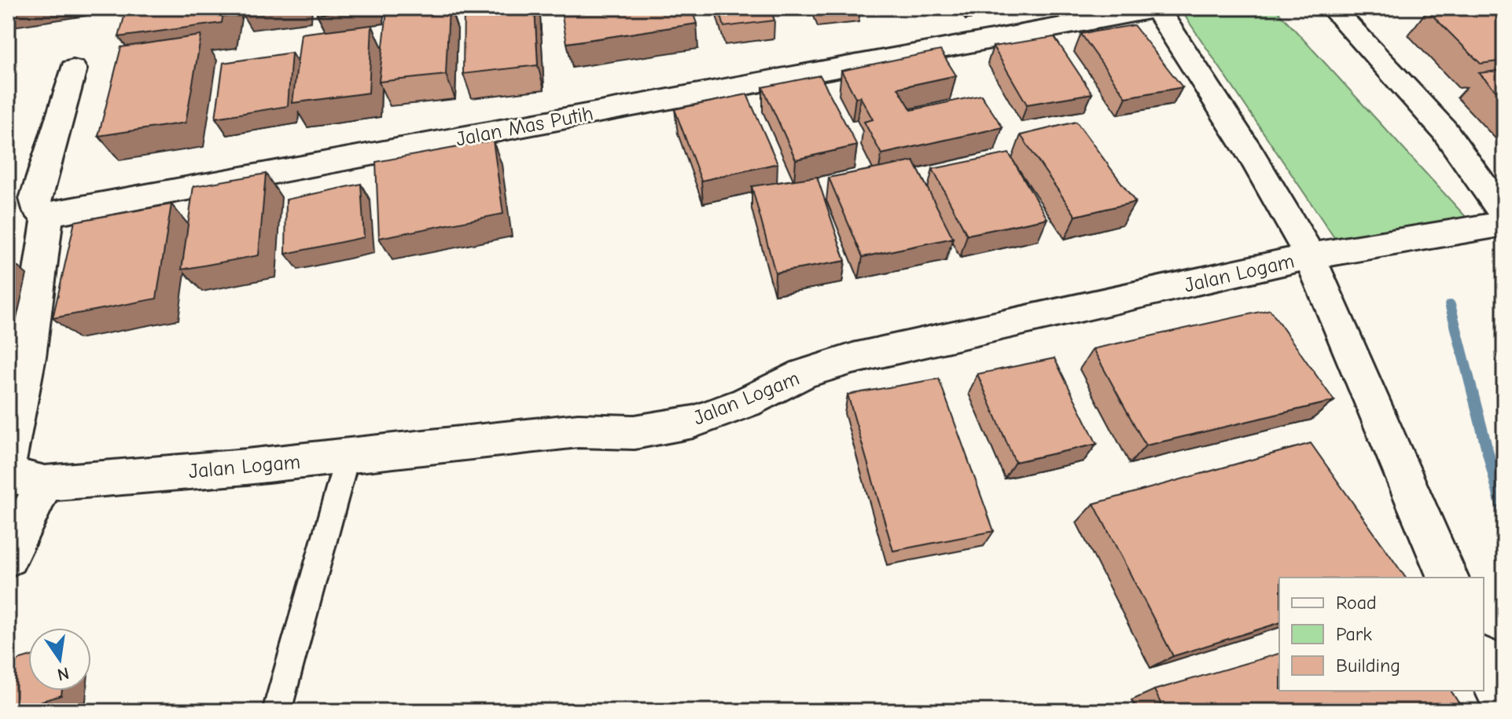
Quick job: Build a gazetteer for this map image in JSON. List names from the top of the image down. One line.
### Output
{"streets":{"street":["Jalan Mas Putih","Jalan Logam"]},"legend":["Road","Park","Building"],"north":"bottom"}
